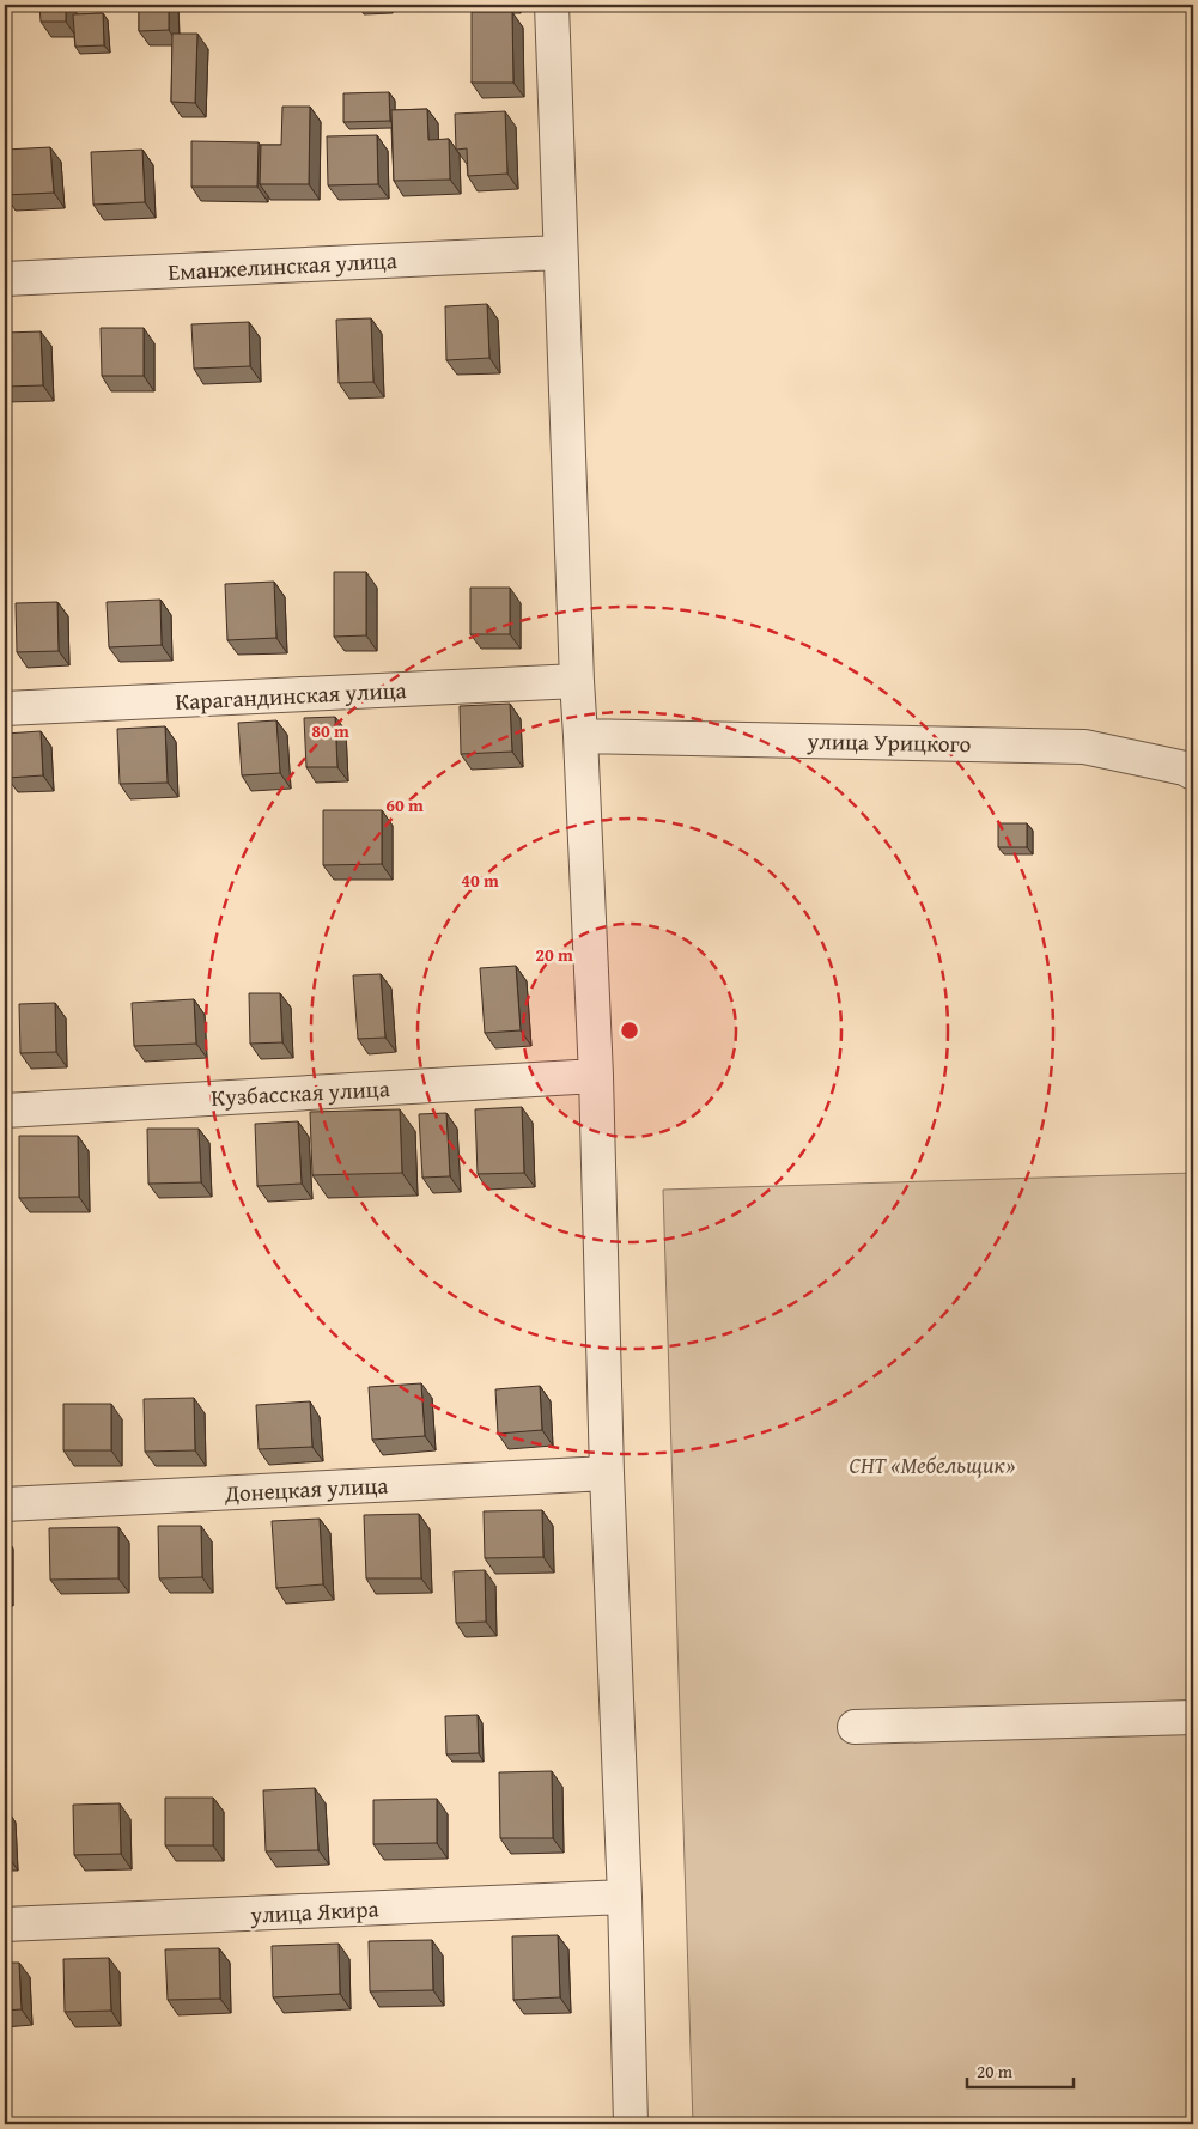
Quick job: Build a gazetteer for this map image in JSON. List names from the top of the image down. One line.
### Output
{"streets":{"street":["Еманжелинская улица","Карагандинская улица","улица Урицкого","Кузбасская улица","Донецкая улица","улица Якира"]},"parks":["СНТ «Мебельщик»"],"scale_bar":"20 m","rings":["80 m","60 m","40 m","20 m"]}
